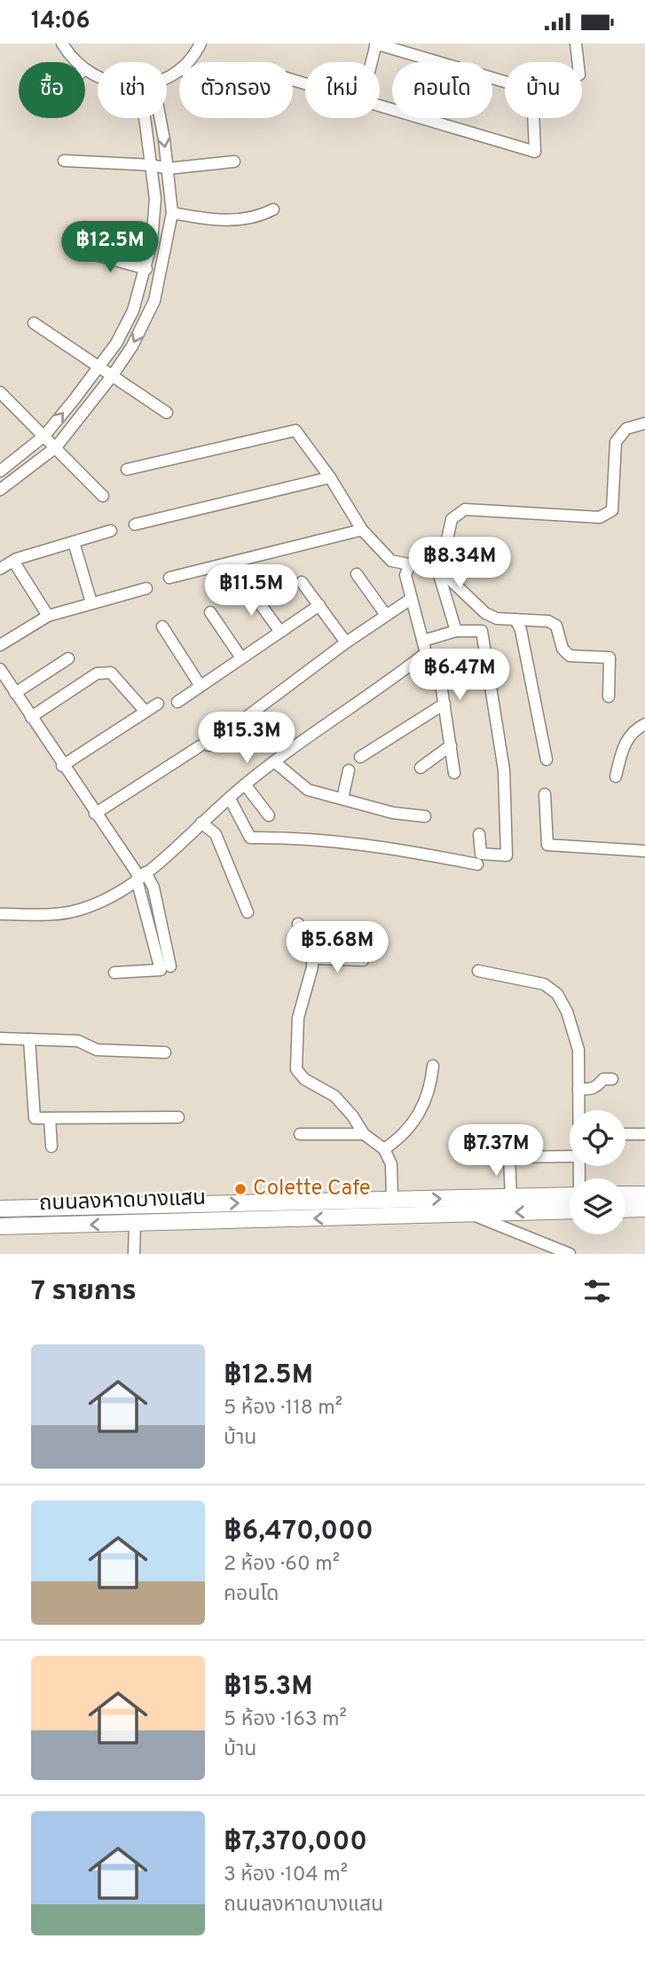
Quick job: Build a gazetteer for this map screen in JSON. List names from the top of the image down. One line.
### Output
{"streets":{"main road":["ถนนลงหาดบางแสน"]},"places":["Colette Cafe"],"page":{"status":"14:06","chip":["ซื้อ","เช่า","ตัวกรอง","ใหม่","คอนโด","บ้าน"],"price":["฿12.5M","฿8.34M","฿11.5M","฿6.47M","฿15.3M","฿5.68M","฿7.37M"],"heading":"7 รายการ","list":[{"name":"฿12.5M","note":"5 ห้อง · 118 m² · บ้าน"},{"name":"฿6,470,000","note":"2 ห้อง · 60 m² · คอนโด"},{"name":"฿15.3M","note":"5 ห้อง · 163 m² · บ้าน"},{"name":"฿7,370,000","note":"3 ห้อง · 104 m² · ถนนลงหาดบางแสน"}]}}
